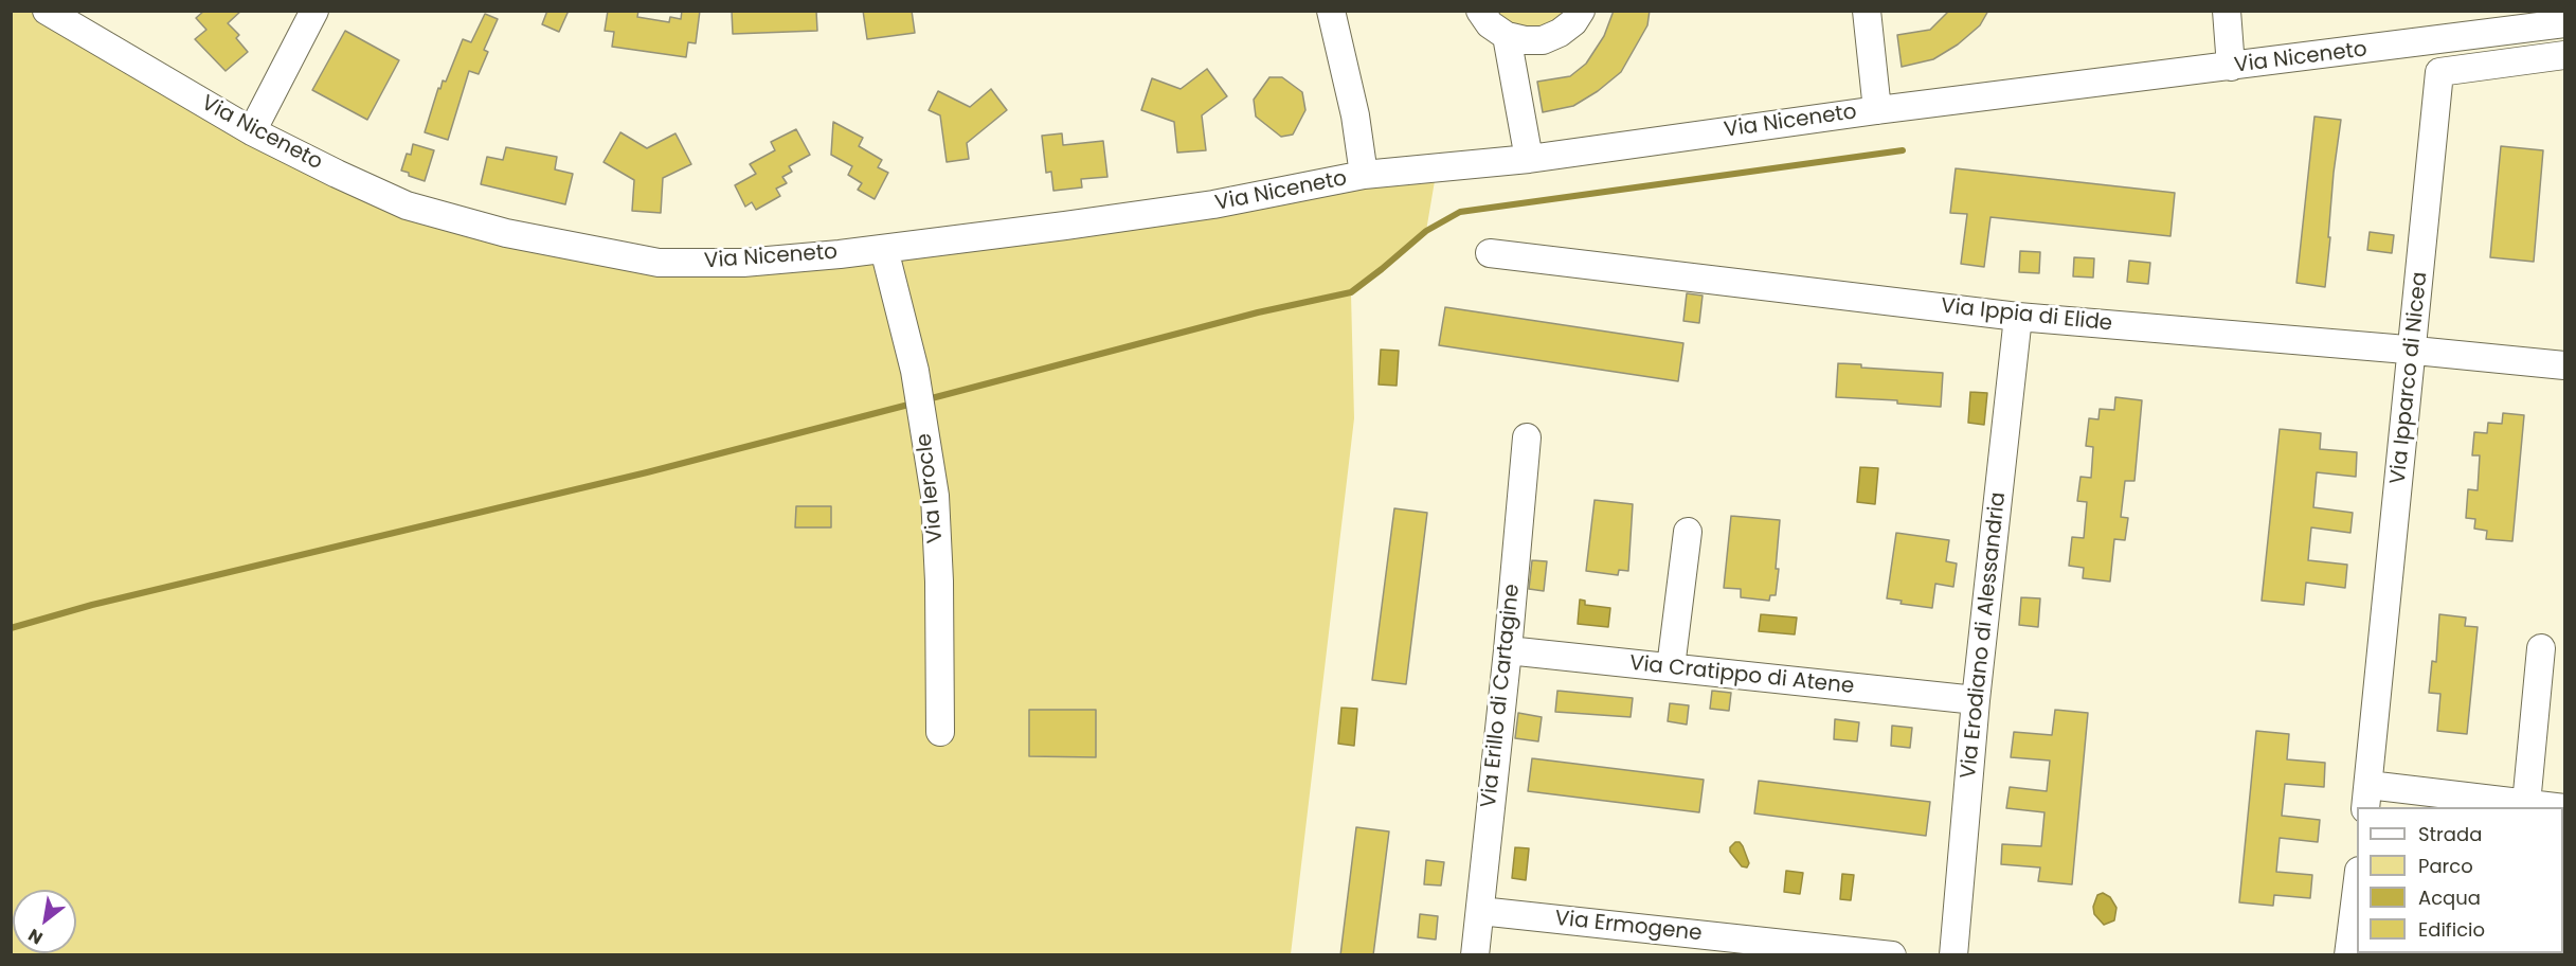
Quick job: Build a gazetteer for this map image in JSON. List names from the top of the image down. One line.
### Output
{"streets":{"street":["Via Niceneto","Via Ippia di Elide","Via Ipparco di Nicea","Via Ierocle","Via Erodiano di Alessandria","Via Cratippo di Atene","Via Erillo di Cartagine","Via Ermogene"]},"crossings":[["Via Niceneto","Via Ipparco di Nicea"],["Via Niceneto","Via Ierocle"],["Via Ippia di Elide","Via Ipparco di Nicea"],["Via Ippia di Elide","Via Erodiano di Alessandria"],["Via Erodiano di Alessandria","Via Cratippo di Atene"],["Via Cratippo di Atene","Via Erillo di Cartagine"],["Via Erillo di Cartagine","Via Ermogene"]],"legend":["Strada","Parco","Acqua","Edificio"],"north":"bottom left"}
